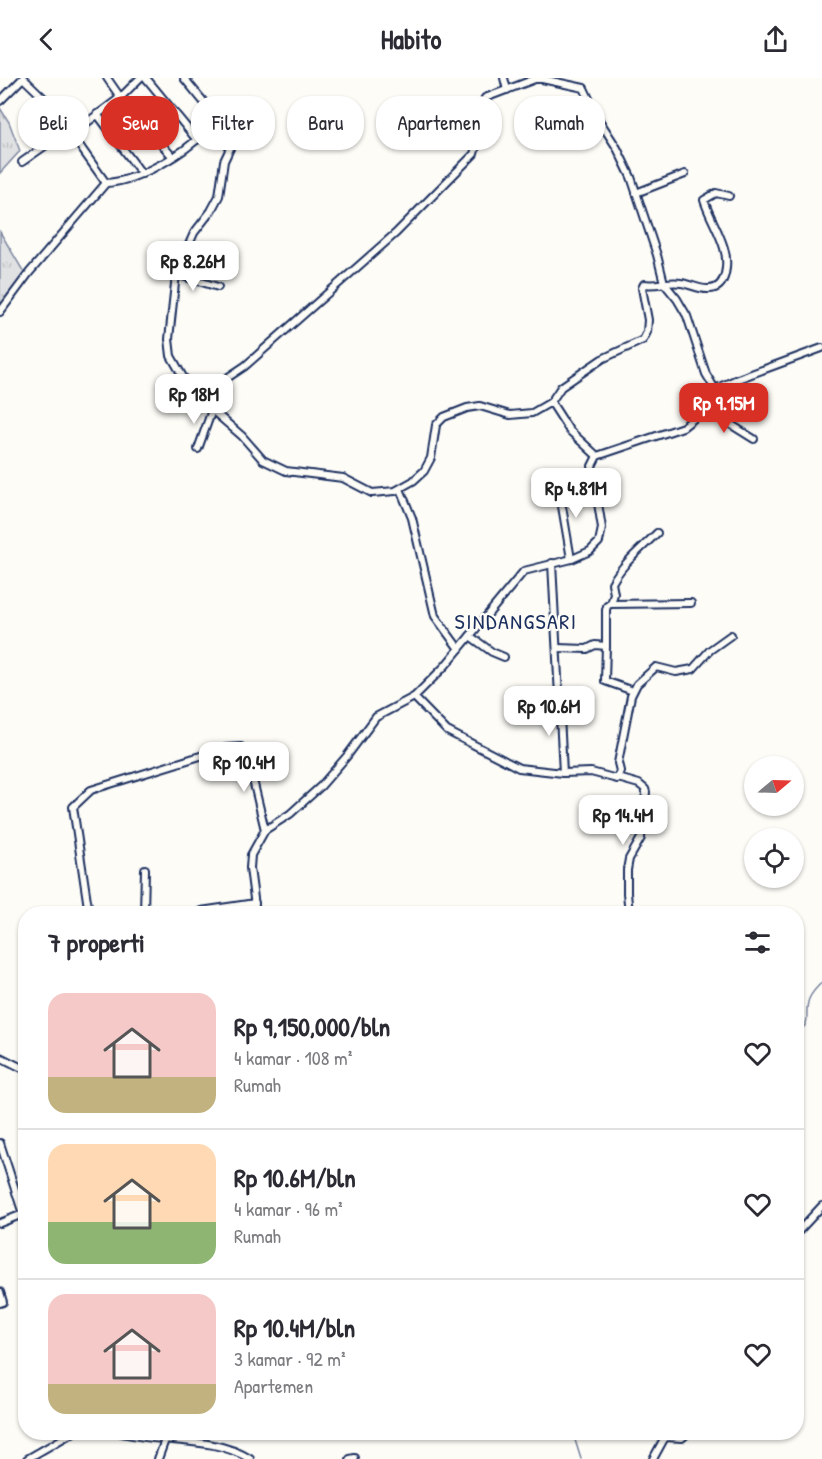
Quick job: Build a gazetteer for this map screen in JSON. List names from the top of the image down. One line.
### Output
{"districts":["SINDANGSARI"],"north":"right","page":{"header":"Habito","chip":["Beli","Sewa","Filter","Baru","Apartemen","Rumah"],"price":["Rp 8.26M","Rp 18M","Rp 9.15M","Rp 4.81M","Rp 10.6M","Rp 10.4M","Rp 14.4M"],"heading":"7 properti","list":[{"name":"Rp 9,150,000/bln","note":"4 kamar · 108 m² · Rumah"},{"name":"Rp 10.6M/bln","note":"4 kamar · 96 m² · Rumah"},{"name":"Rp 10.4M/bln","note":"3 kamar · 92 m² · Apartemen"}]}}
